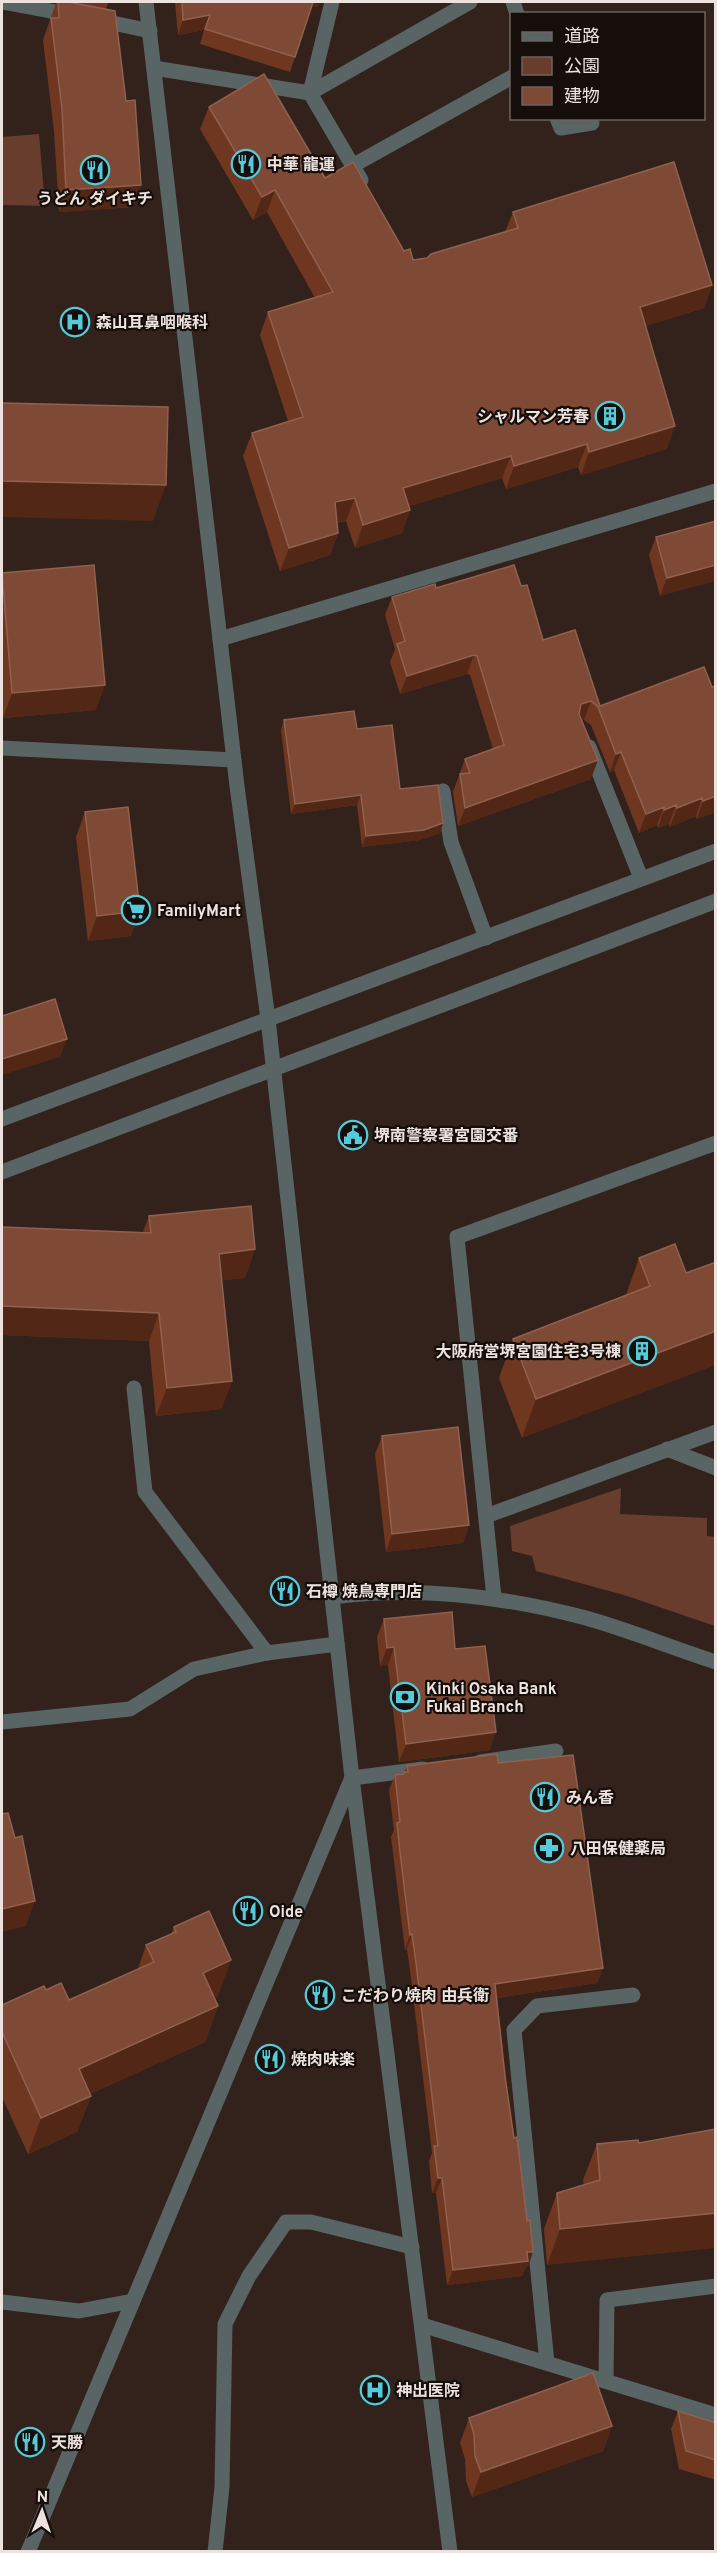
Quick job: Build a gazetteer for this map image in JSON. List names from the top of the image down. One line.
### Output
{"places":{"restaurant":["中華 龍運","うどん ダイキチ","石樽 焼鳥専門店","みん香","Oide","こだわり焼肉 由兵衛","焼肉味楽","天勝"],"hospital":["森山耳鼻咽喉科","神出医院"],"building":["シャルマン芳春","大阪府営堺宮園住宅3号棟"],"supermarket":["FamilyMart"],"public building":["堺南警察署宮園交番"],"bank":["Kinki Osaka Bank Fukai Branch"],"pharmacy":["八田保健薬局"]},"legend":["道路","公園","建物"],"north":"top"}
